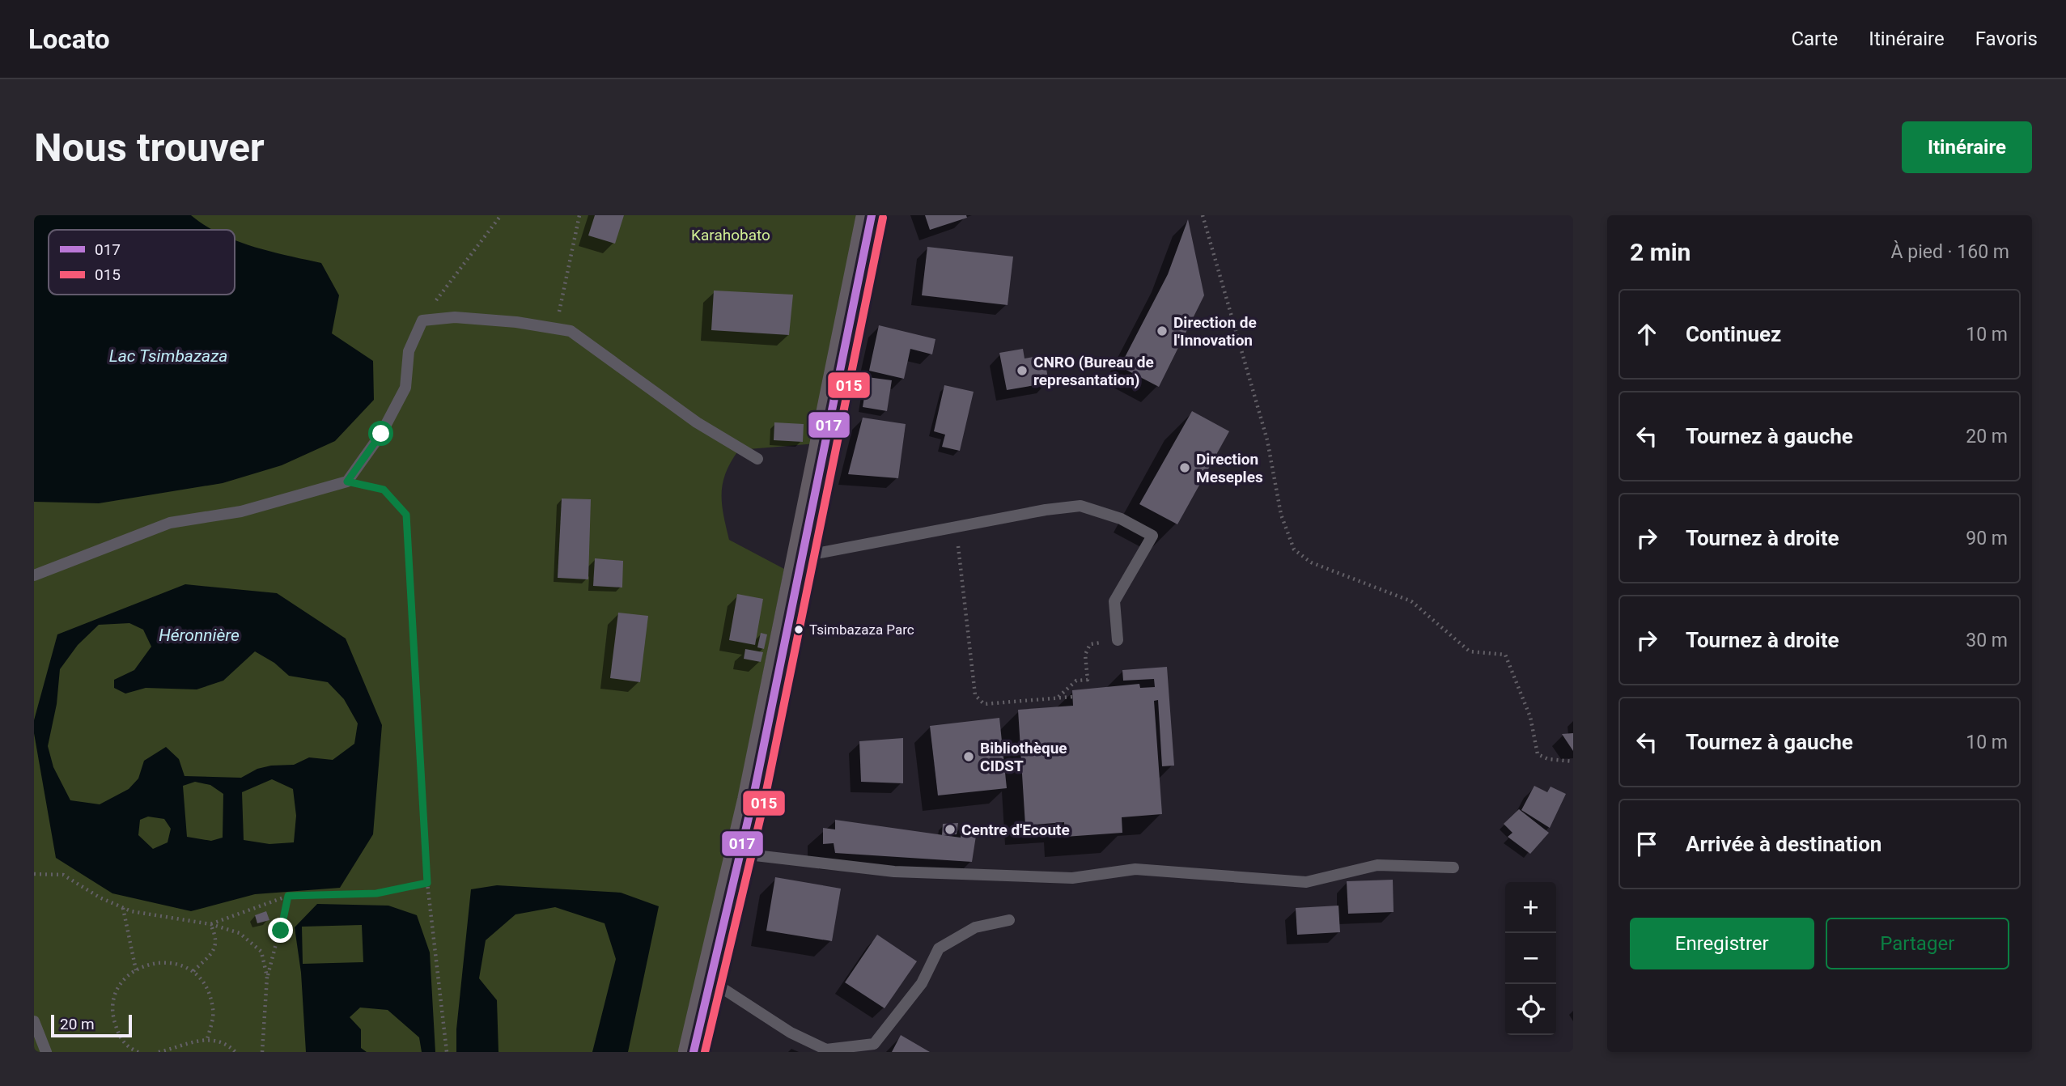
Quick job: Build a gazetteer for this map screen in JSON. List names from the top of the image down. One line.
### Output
{"water":["Lac Tsimbazaza","Héronnière"],"parks":["Karahobato"],"places":["Direction de l'Innovation","CNRO (Bureau de represantation)","Direction Meseples","Tsimbazaza Parc","Bibliothèque CIDST","Centre d'Ecoute"],"lines":["transit line 017","transit line 015"],"legend":["017","015"],"scale_bar":"20 m","page":{"header":"Locato","nav":["Carte","Itinéraire","Favoris"],"buttons":["Itinéraire",["Enregistrer","Partager"]],"title":"Nous trouver","heading":["2 min","À pied · 160 m"],"list":[["Continuez","10 m"],["Tournez à gauche","20 m"],["Tournez à droite","90 m"],["Tournez à droite","30 m"],["Tournez à gauche","10 m"],"Arrivée à destination"],"map_buttons":["+","−"],"scale":"20 m"}}
